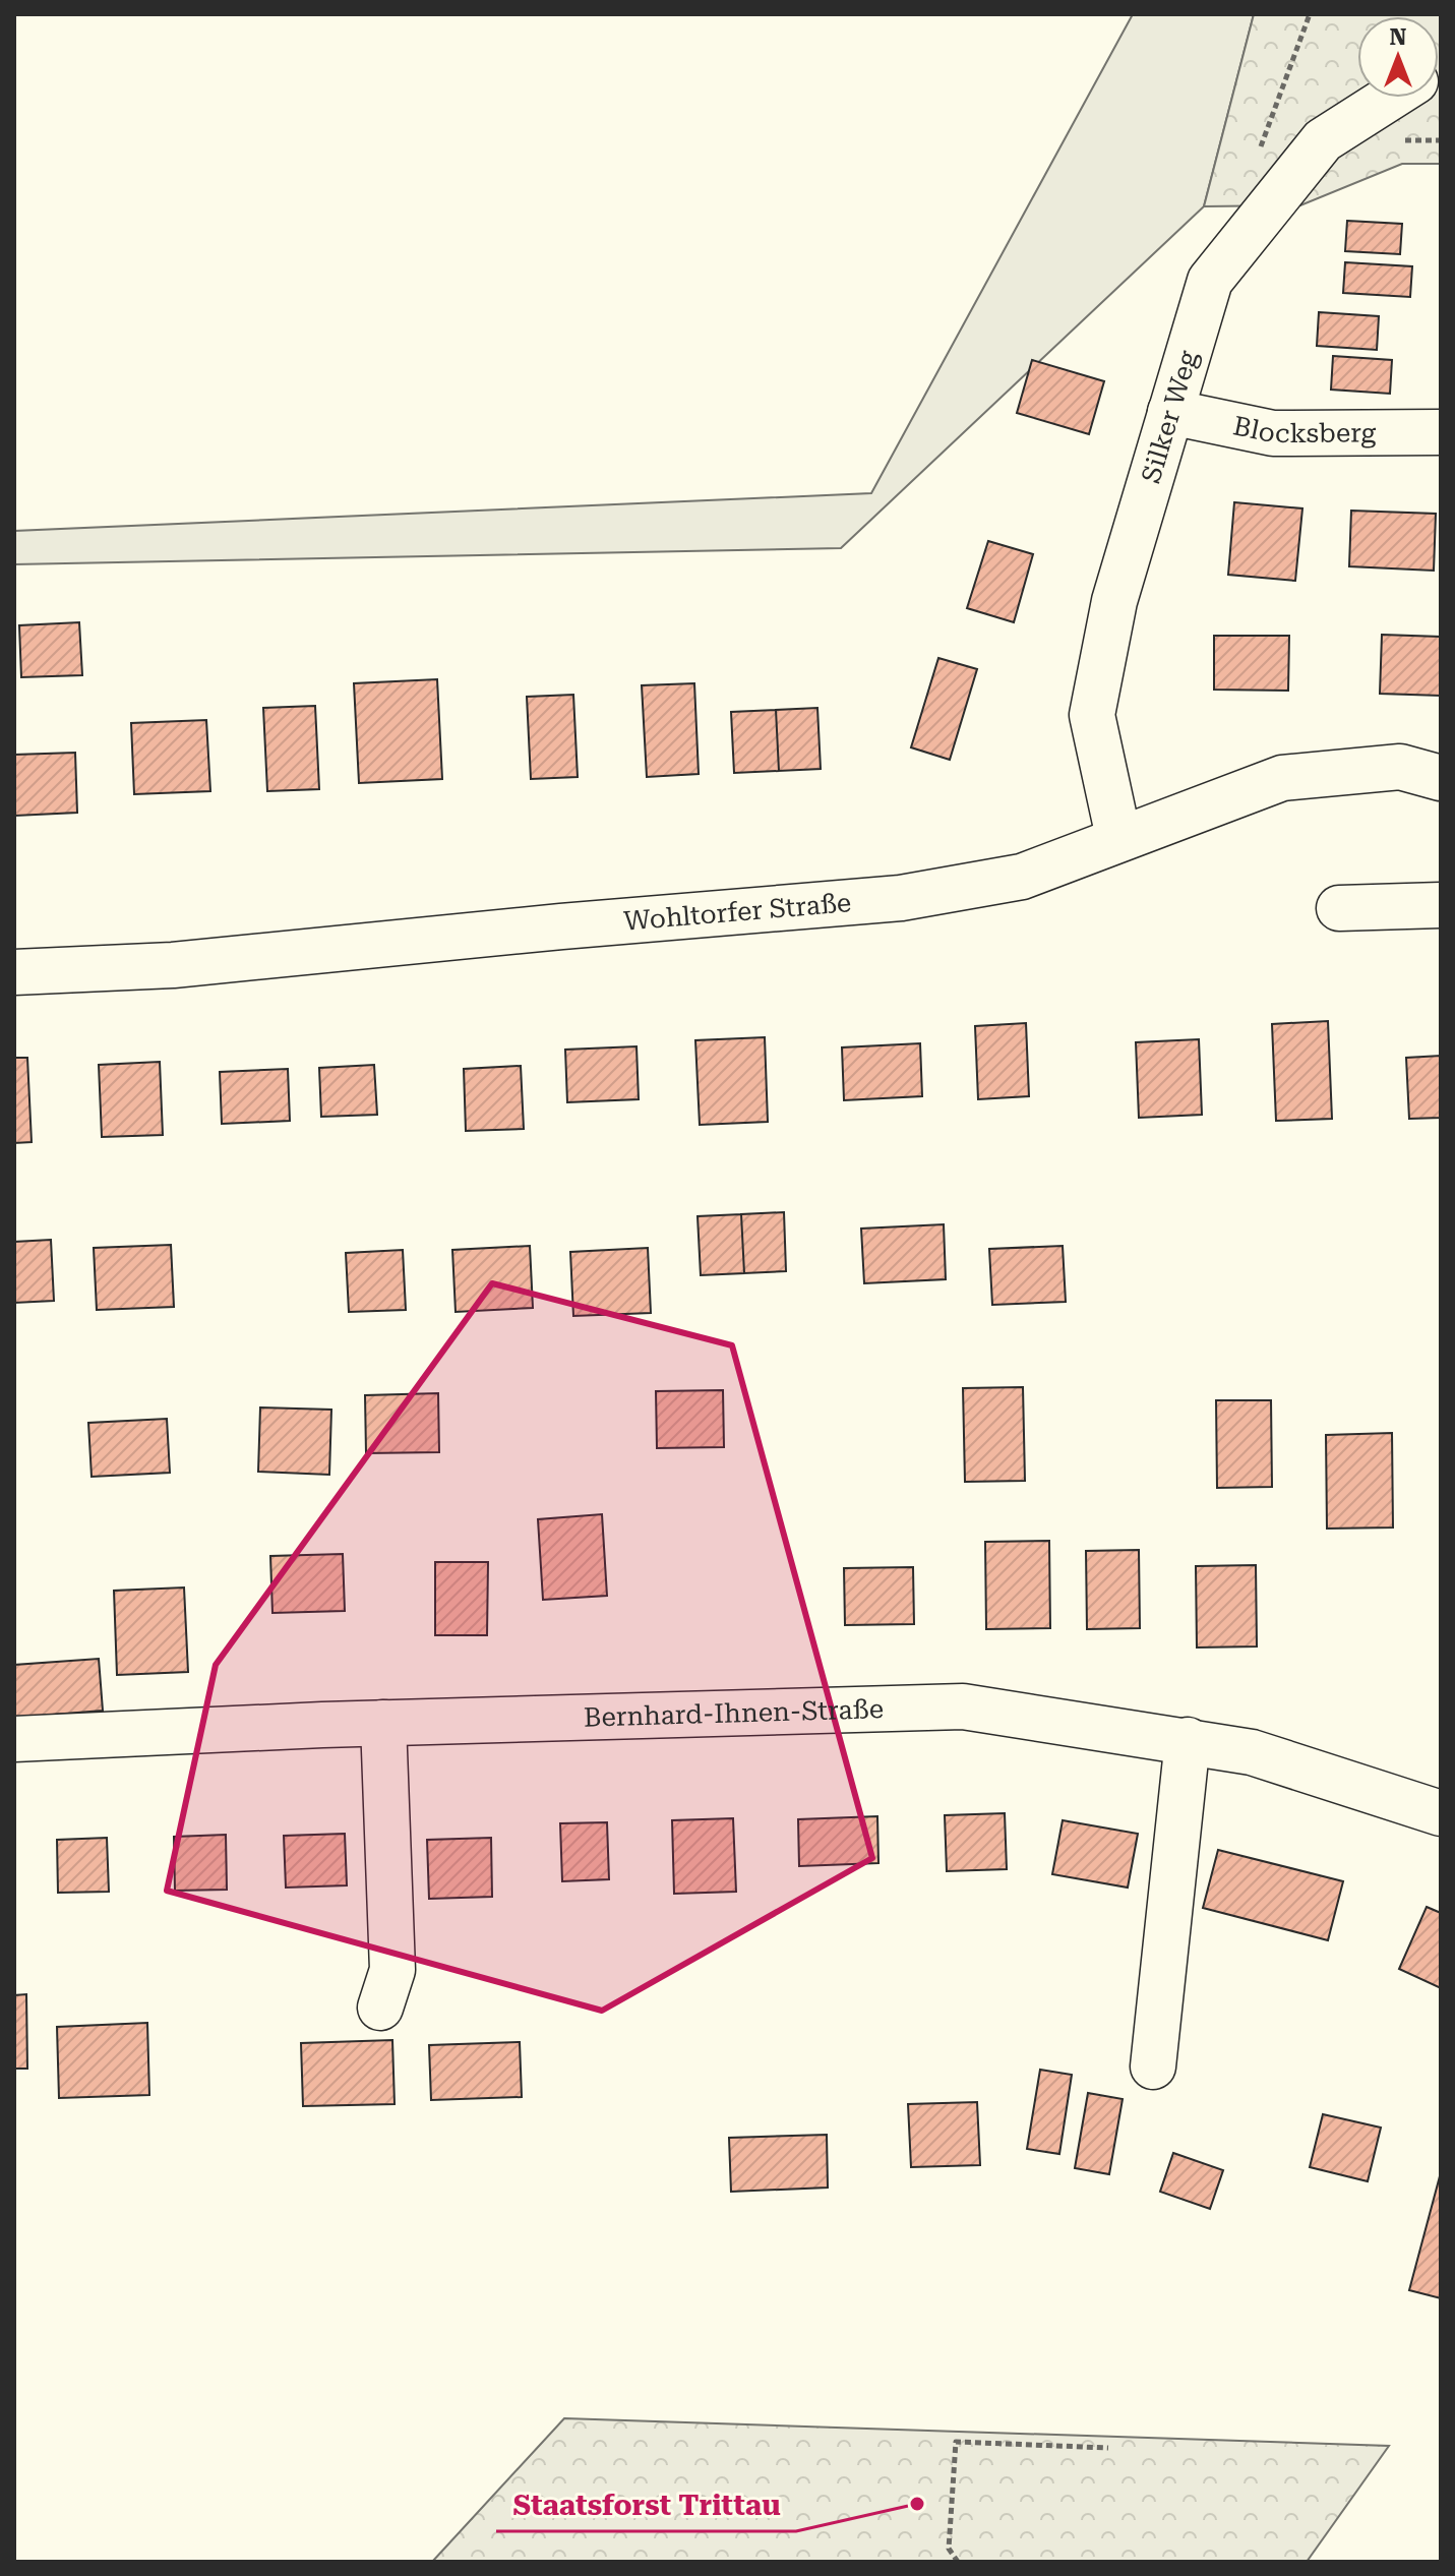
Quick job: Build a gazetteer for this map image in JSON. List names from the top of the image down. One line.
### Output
{"streets":{"street":["Silker Weg","Blocksberg","Wohltorfer Straße","Bernhard-Ihnen-Straße"]},"crossings":[["Silker Weg","Blocksberg"],["Silker Weg","Wohltorfer Straße"]],"places":["Staatsforst Trittau"],"north":"top"}
